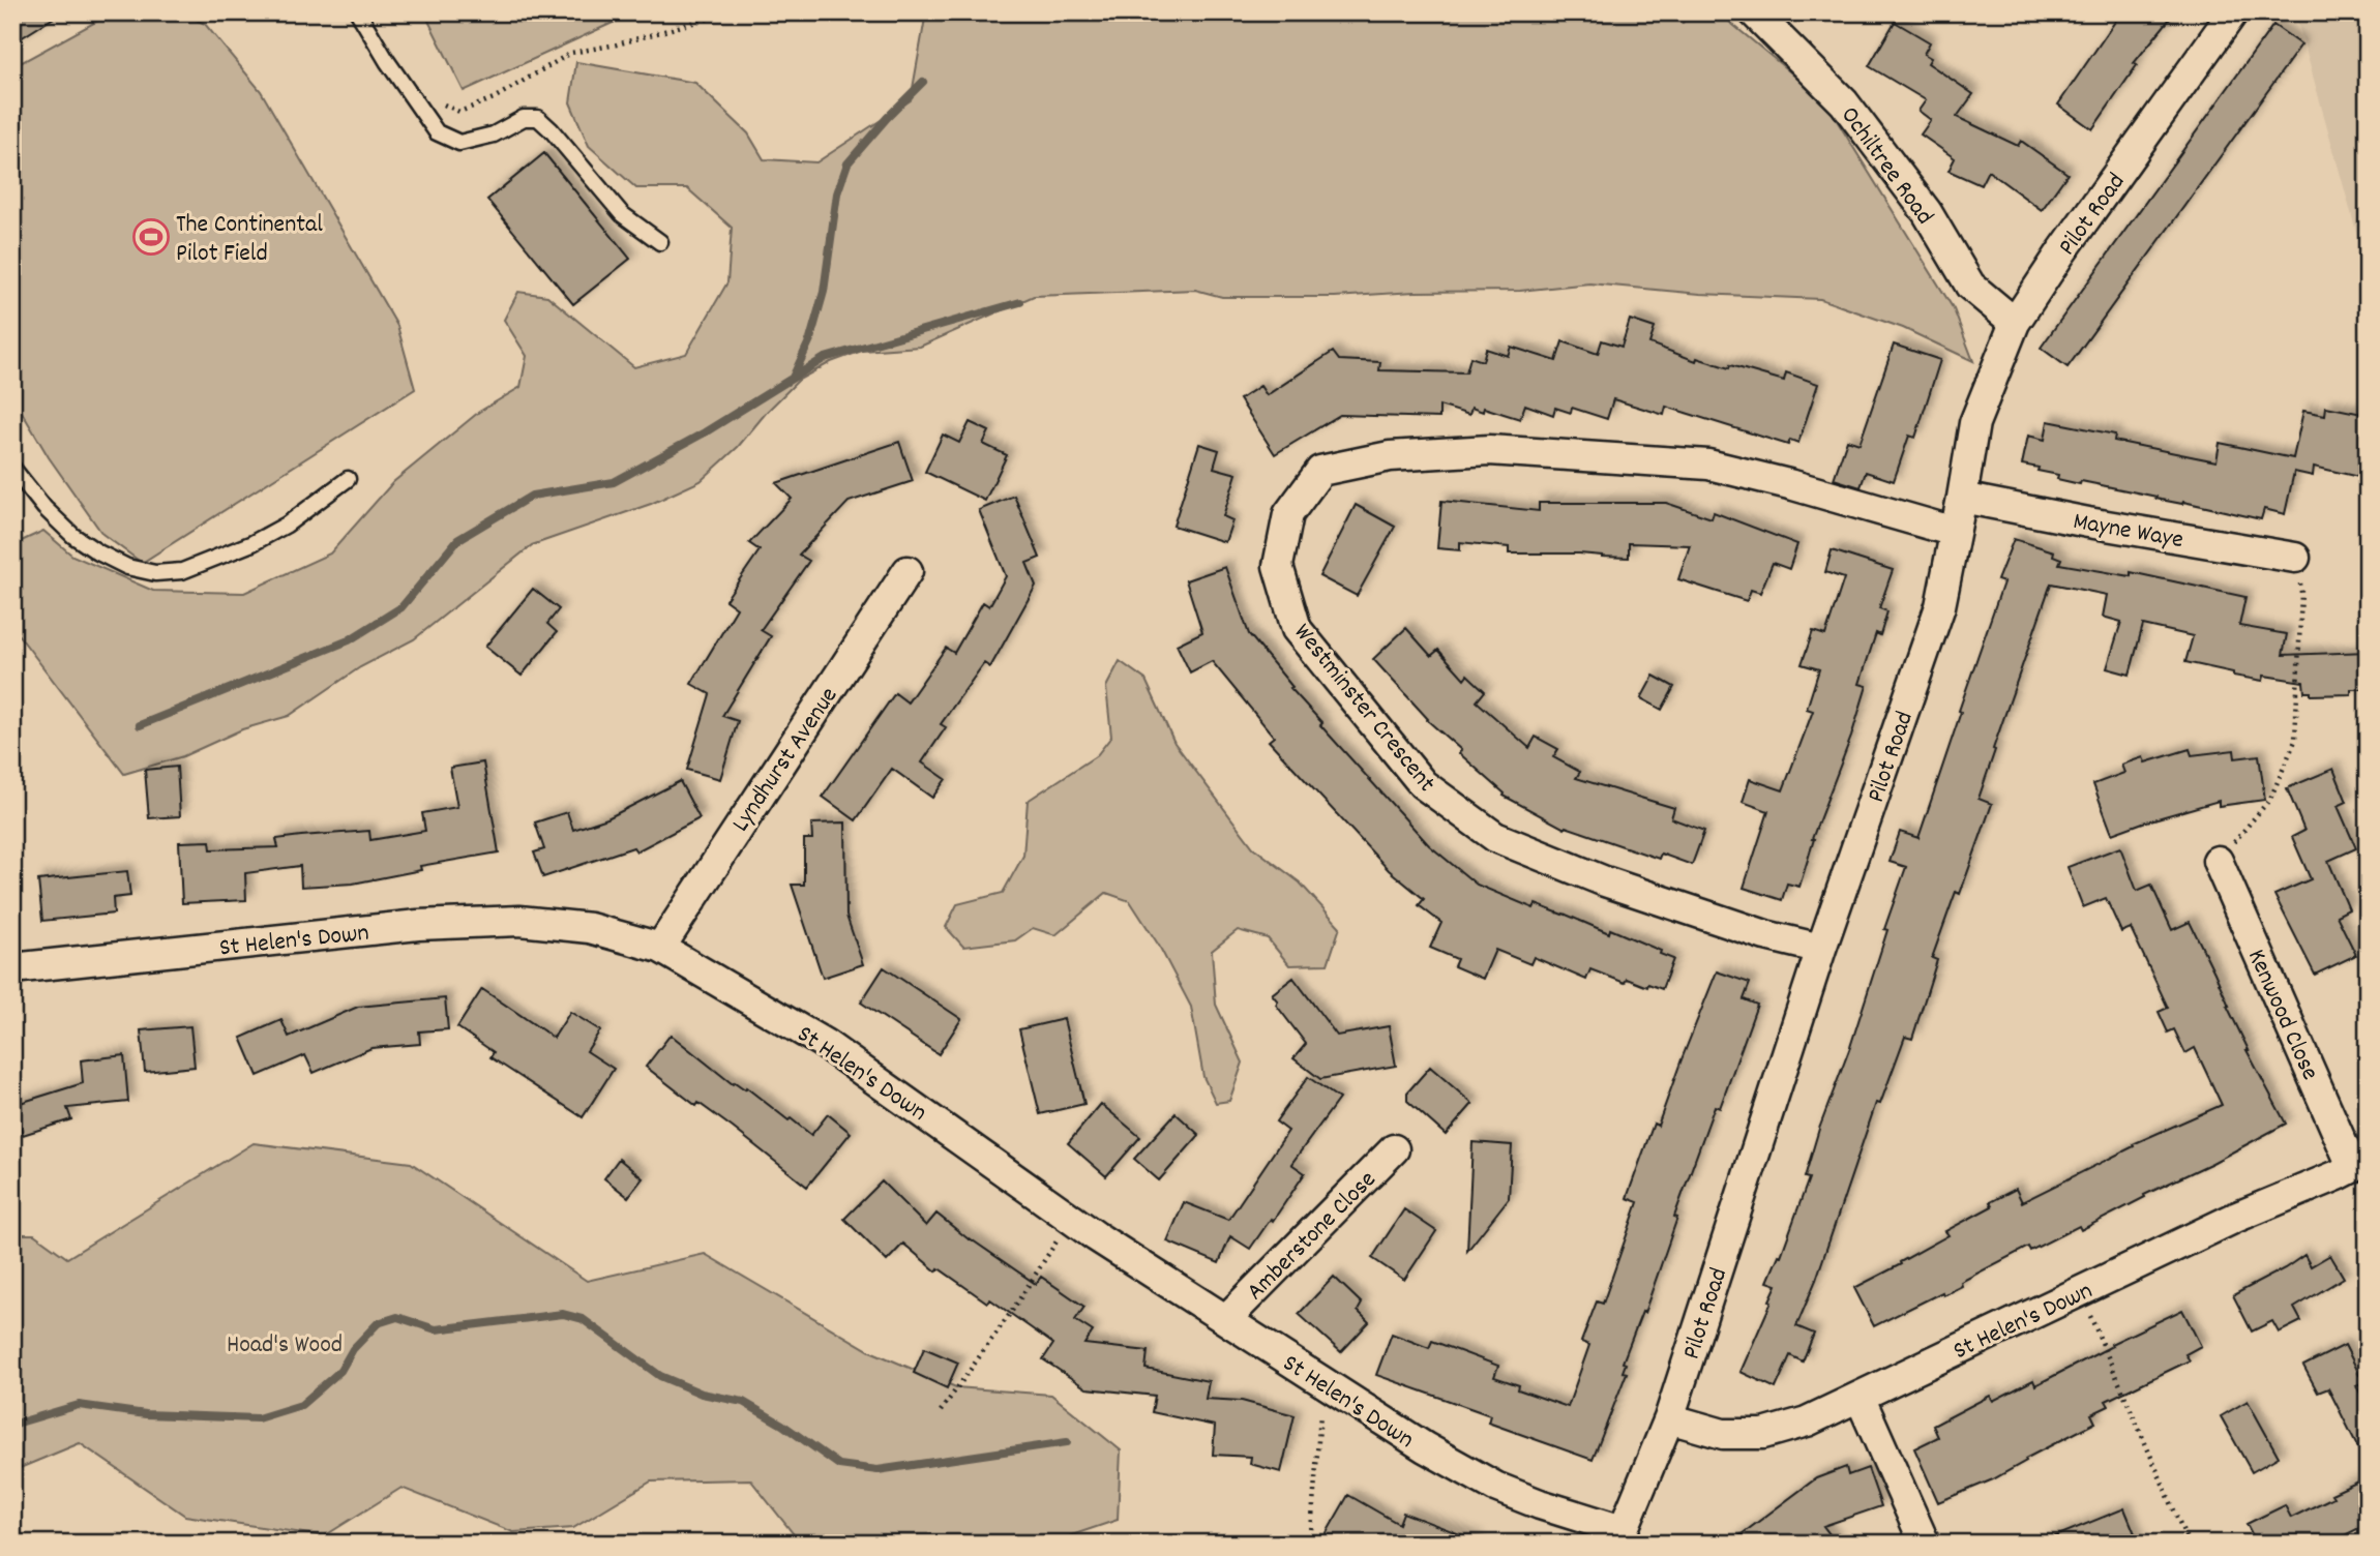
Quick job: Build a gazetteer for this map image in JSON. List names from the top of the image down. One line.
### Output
{"streets":{"street":["Ochiltree Road","Pilot Road","Mayne Waye","Westminster Crescent","Lyndhurst Avenue","St Helen's Down","Kenwood Close","Amberstone Close"]},"crossings":[["Ochiltree Road","Pilot Road"],["Pilot Road","Mayne Waye"],["Pilot Road","Westminster Crescent"],["Pilot Road","St Helen's Down"],["Lyndhurst Avenue","St Helen's Down"],["St Helen's Down","Kenwood Close"],["St Helen's Down","Amberstone Close"]],"parks":["Hoad's Wood"],"places":{"sports":["The Continental Pilot Field"]}}
